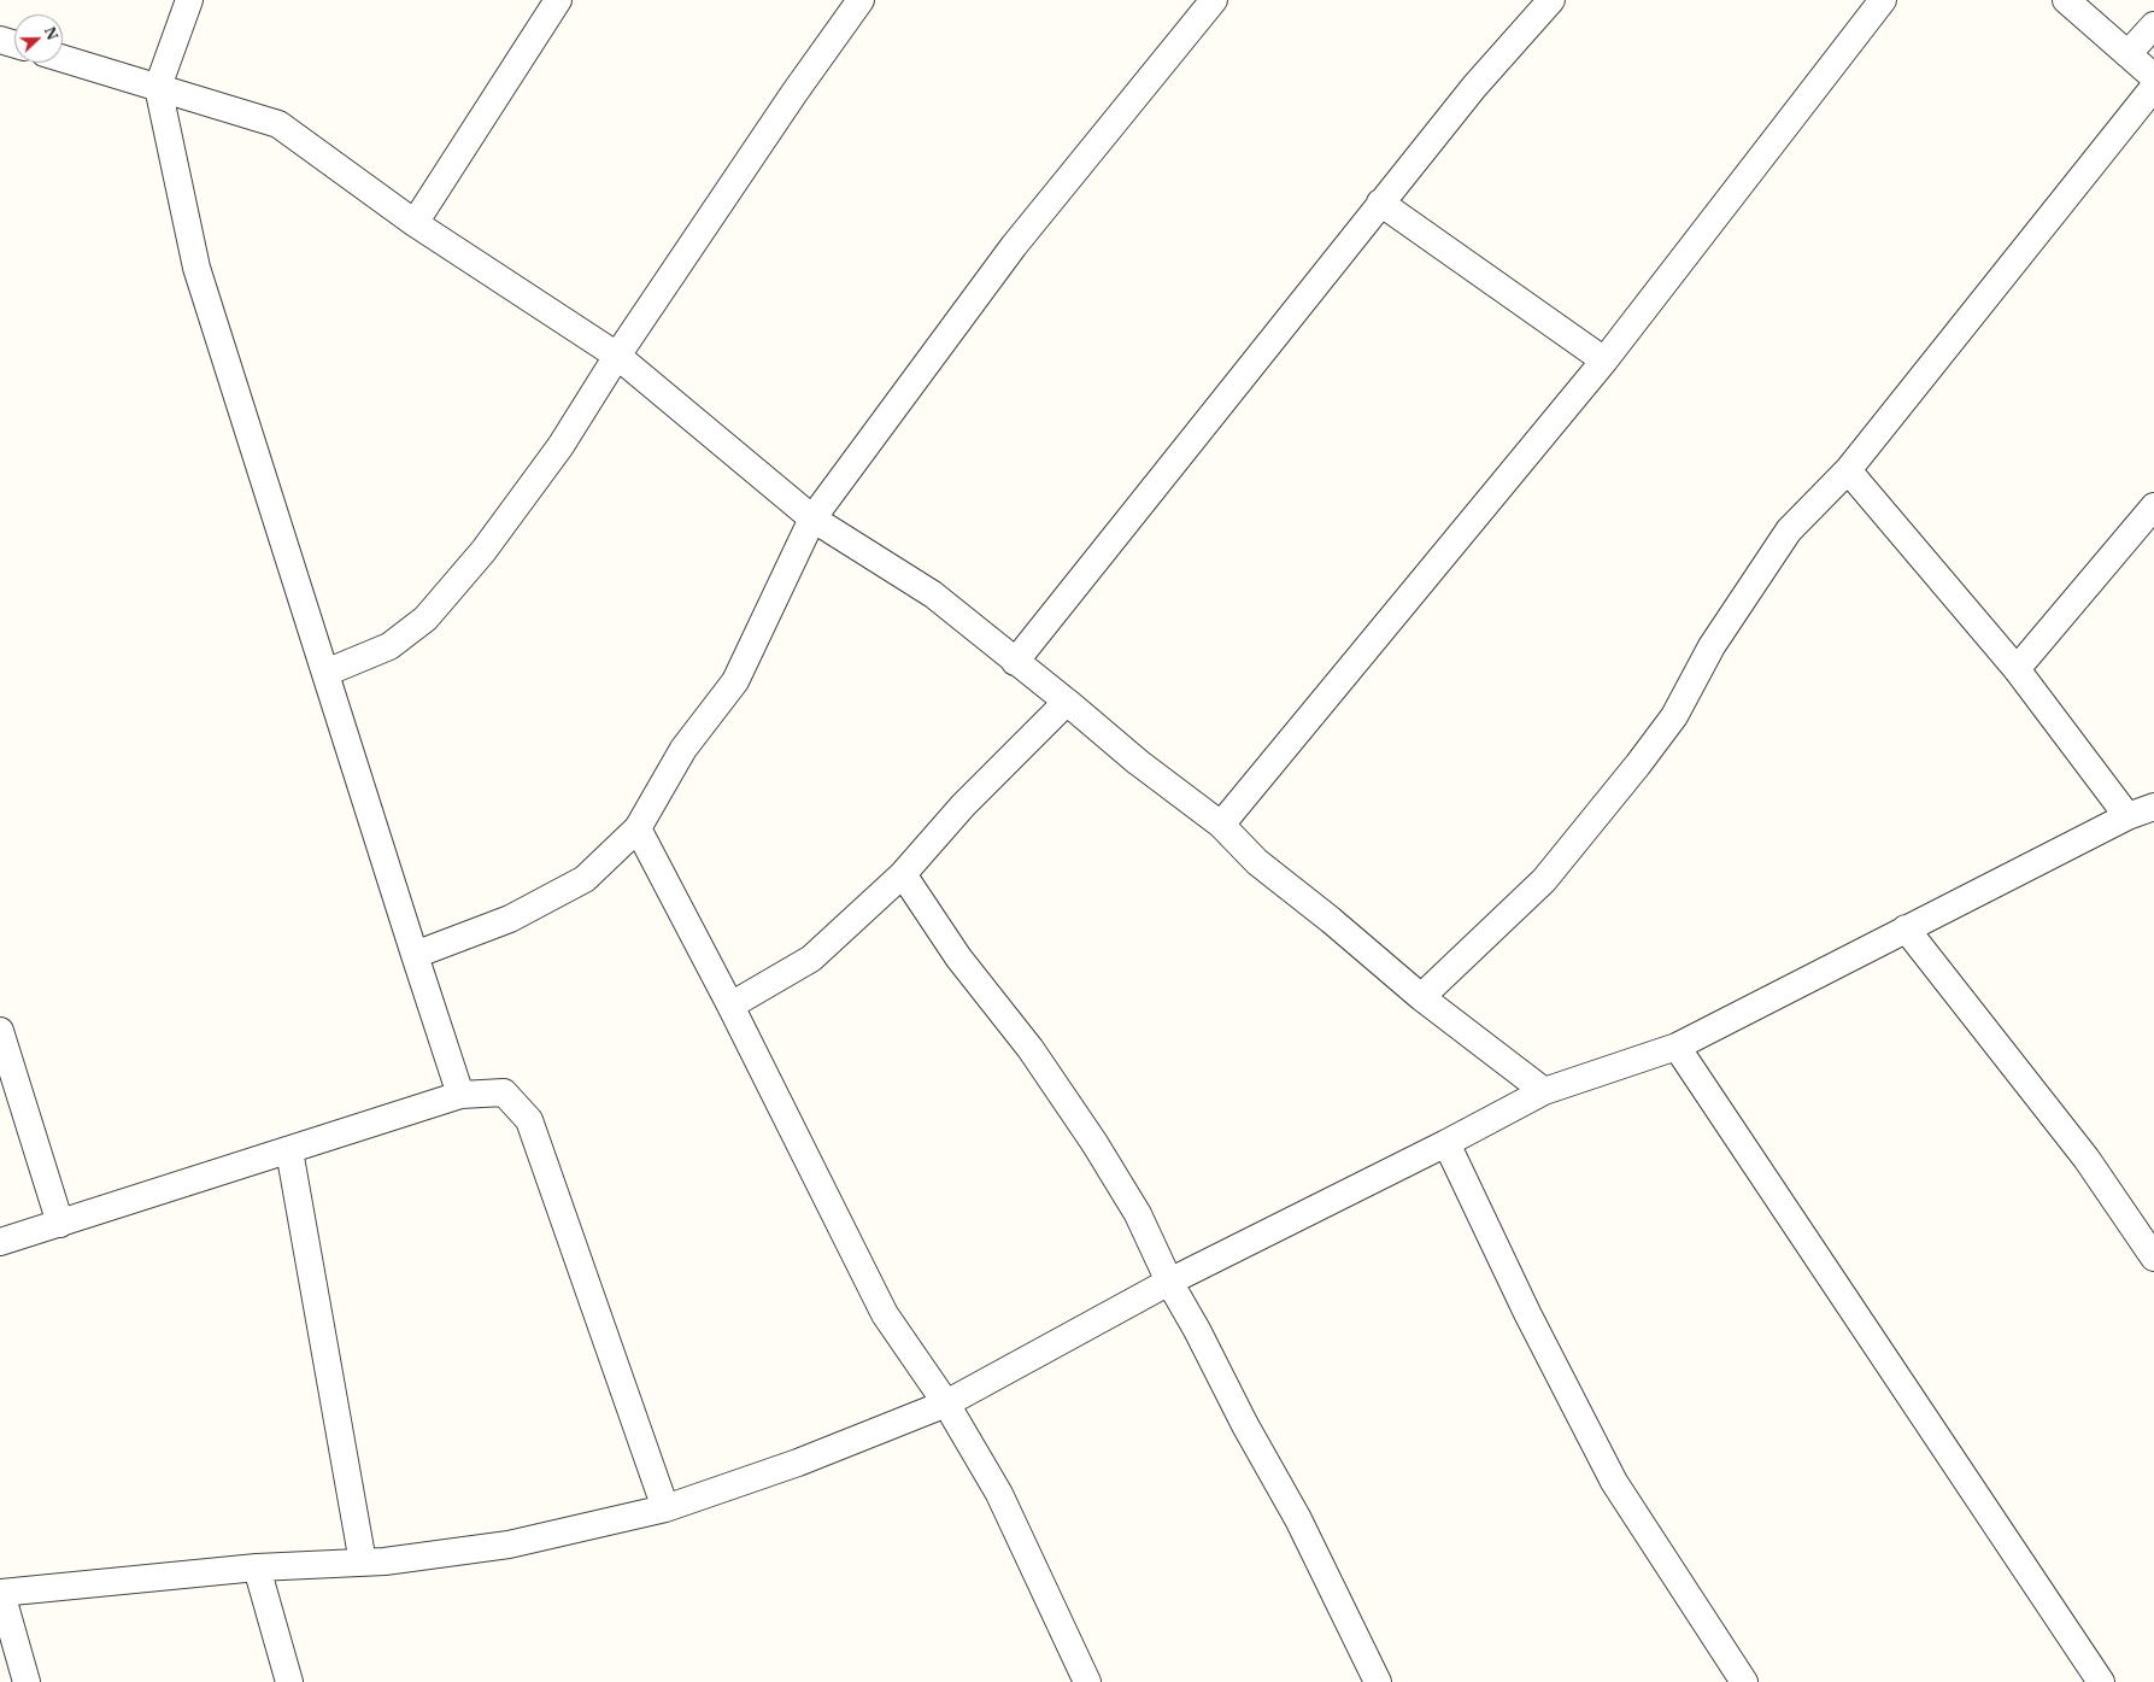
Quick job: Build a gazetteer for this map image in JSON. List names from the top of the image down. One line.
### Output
{"north":"right"}
